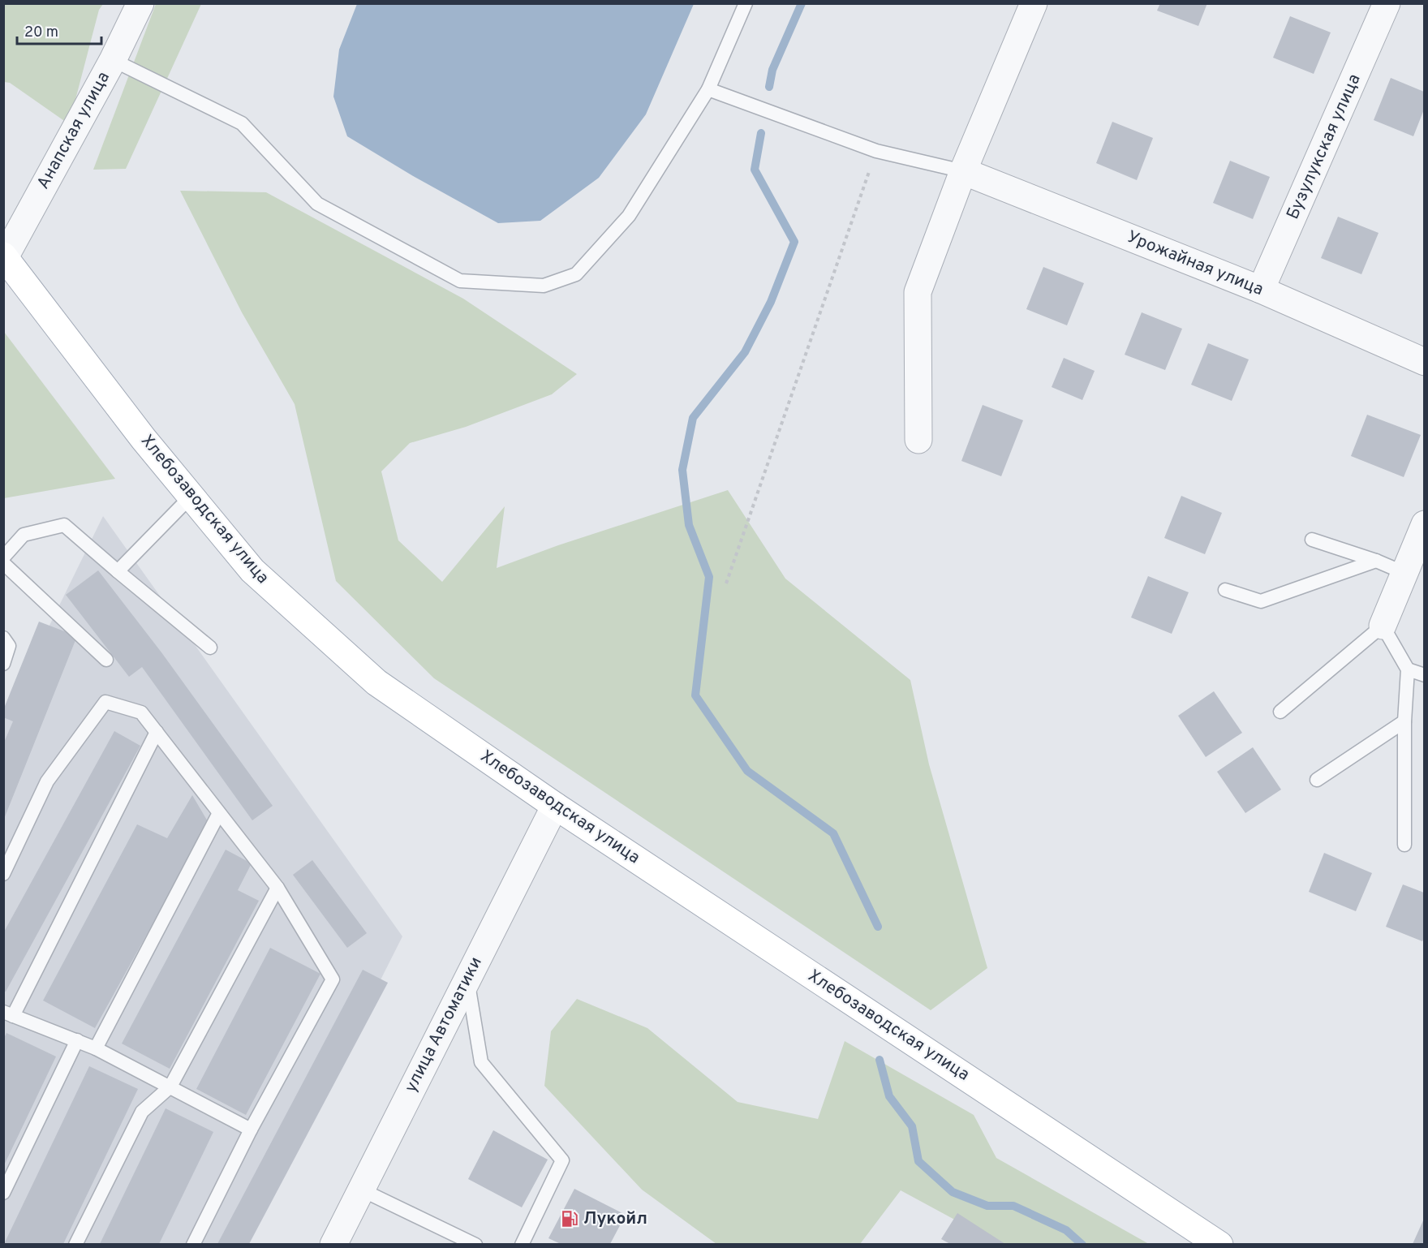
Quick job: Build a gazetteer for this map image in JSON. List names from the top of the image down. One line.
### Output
{"streets":{"main road":["Хлебозаводская улица"],"street":["Анапская улица","Бузулукская улица","Урожайная улица","улица Автоматики"]},"crossings":[["Анапская улица","Хлебозаводская улица"],["Бузулукская улица","Урожайная улица"],["Хлебозаводская улица","улица Автоматики"]],"places":{"fuel station":["Лукойл"]},"scale_bar":"20 m"}
